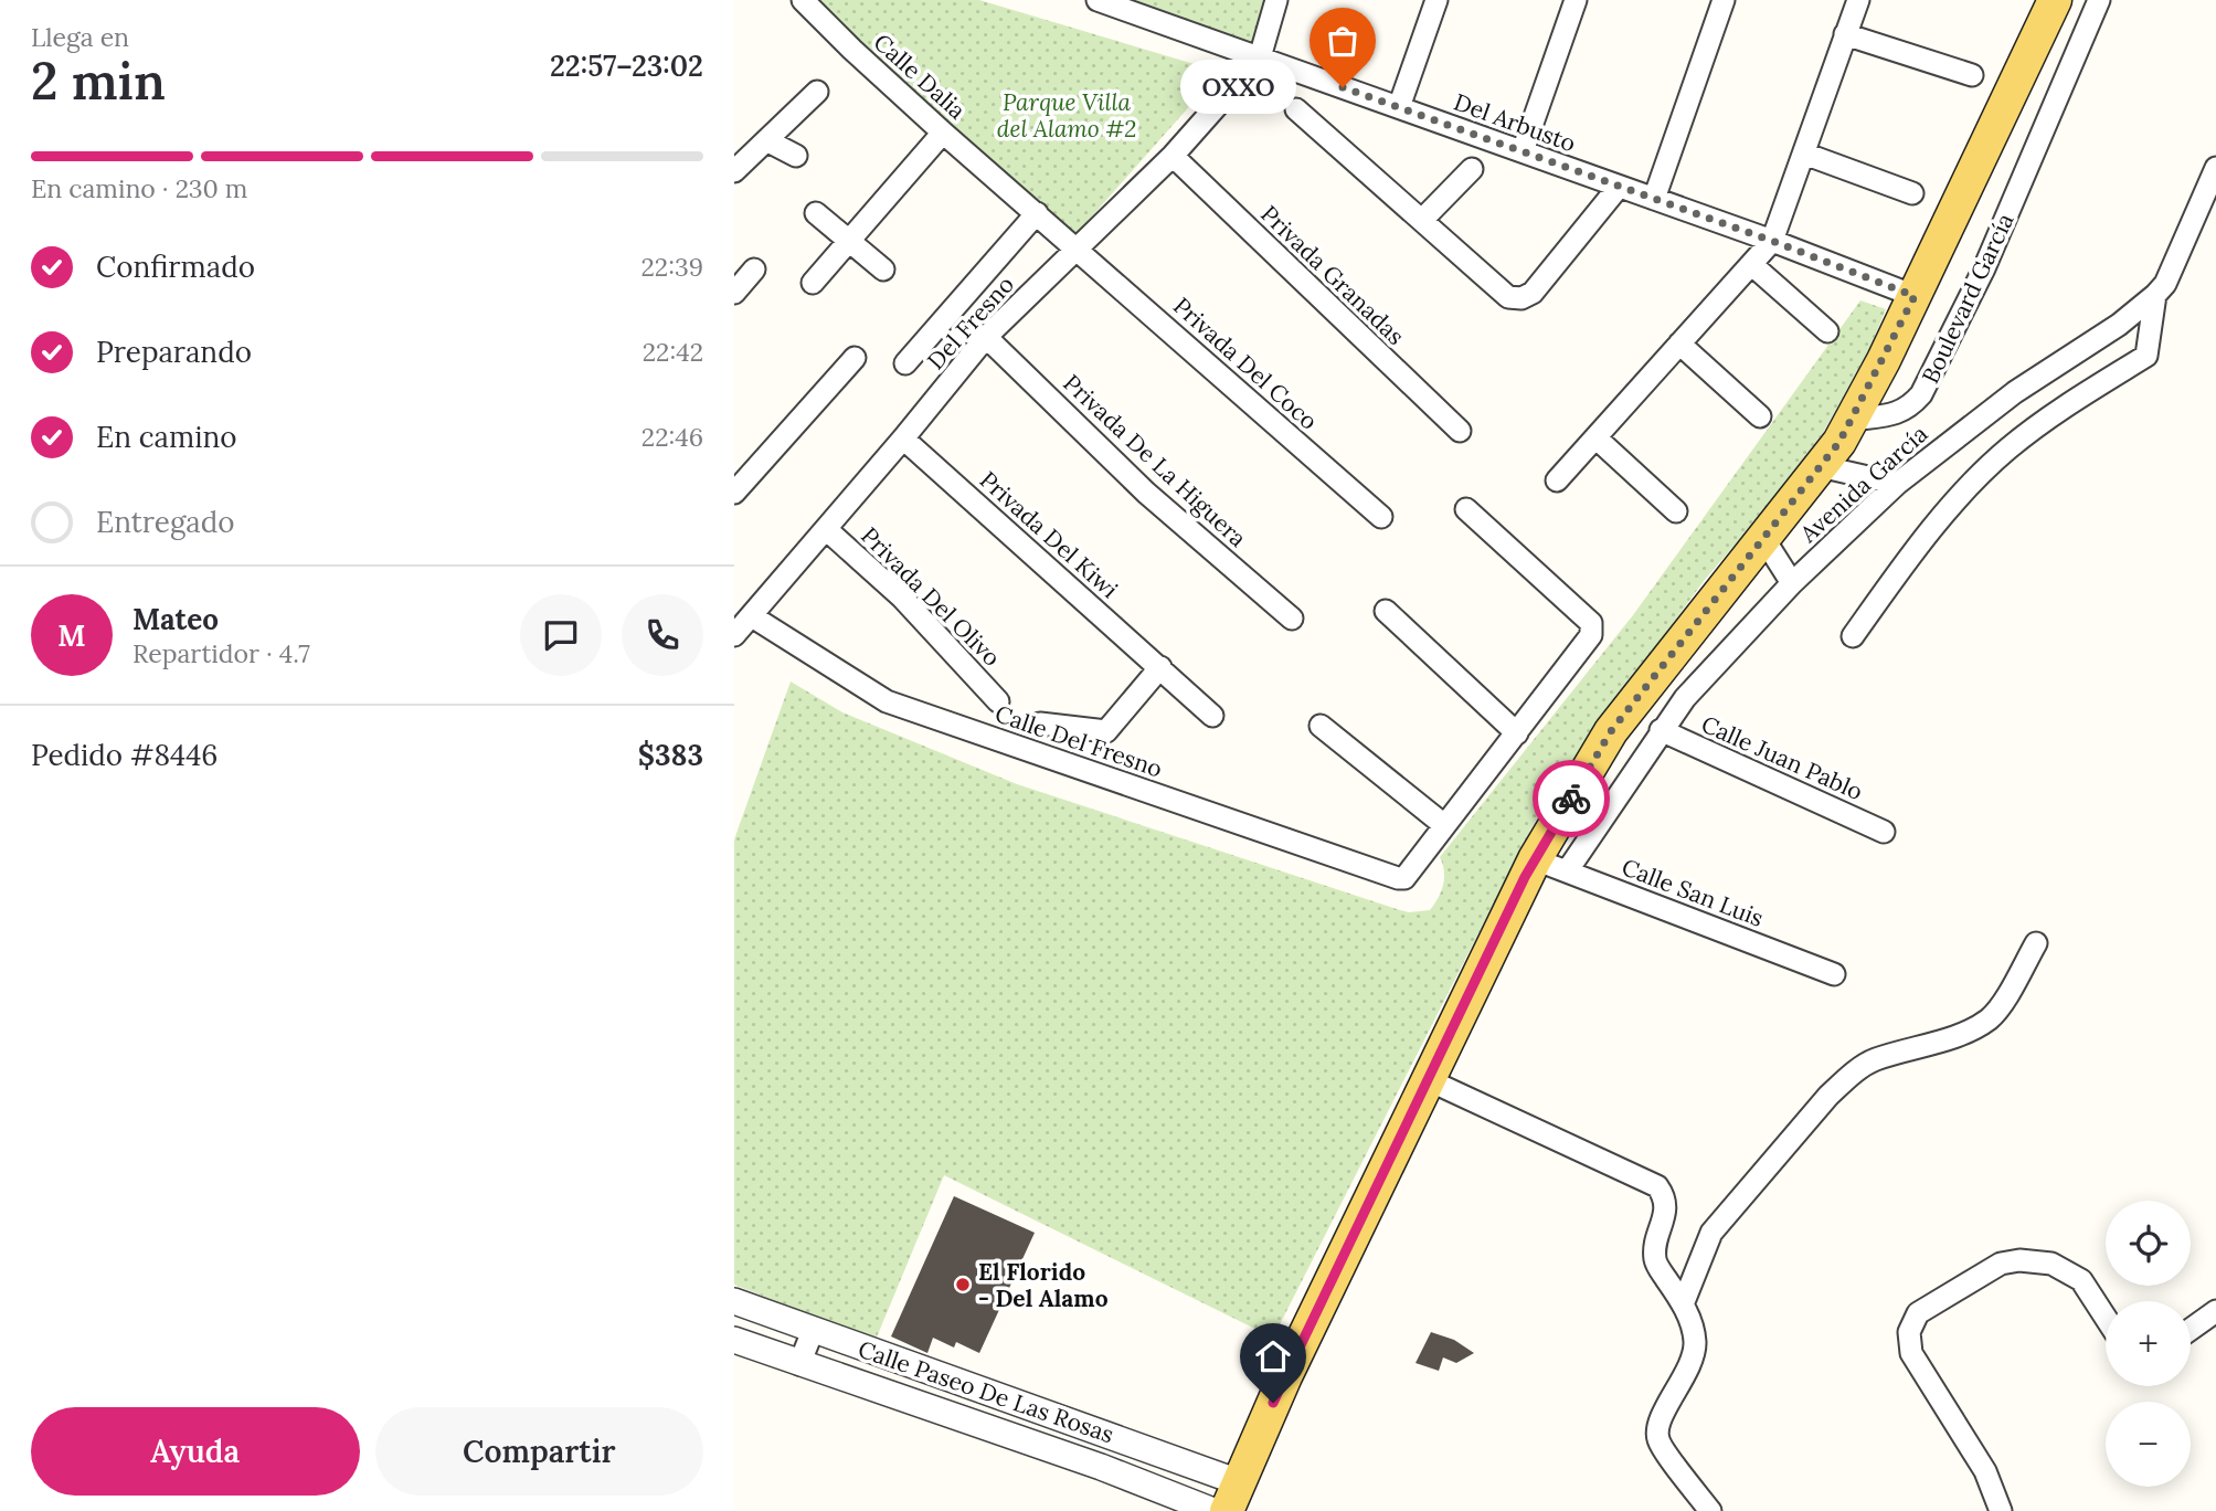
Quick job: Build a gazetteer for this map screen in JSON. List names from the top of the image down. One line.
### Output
{"streets":{"main road":["Boulevard García"],"street":["Calle Dalia","Del Arbusto","Privada Granadas","Del Fresno","Privada Del Coco","Privada De La Higuera","Avenida García","Privada Del Kiwi","Privada Del Olivo","Calle Del Fresno","Calle Juan Pablo","Calle San Luis","Calle Paseo De Las Rosas"]},"crossings":[["Calle Dalia","Del Fresno"],["Calle Dalia","Privada Del Coco"],["Del Arbusto","Boulevard García"],["Del Arbusto","Del Fresno"],["Privada Granadas","Del Fresno"],["Del Fresno","Privada Del Coco"],["Del Fresno","Privada De La Higuera"],["Del Fresno","Privada Del Kiwi"],["Del Fresno","Privada Del Olivo"],["Del Fresno","Calle Del Fresno"],["Avenida García","Calle Juan Pablo"],["Avenida García","Calle San Luis"]],"parks":["Parque Villa del Alamo #2"],"places":["OXXO","El Florido - Del Alamo"],"page":{"heading":["2 min","Llega en","22:57–23:02"],"panel":["Mateo","Repartidor · 4.7","Pedido #8446","$383"],"bubble":"OXXO","bar":"En camino · 230 m","list":[["Confirmado","22:39"],["Preparando","22:42"],["En camino","22:46"],"Entregado"],"round":"M","map_buttons":["+","−"],"buttons":["Ayuda","Compartir"]}}
